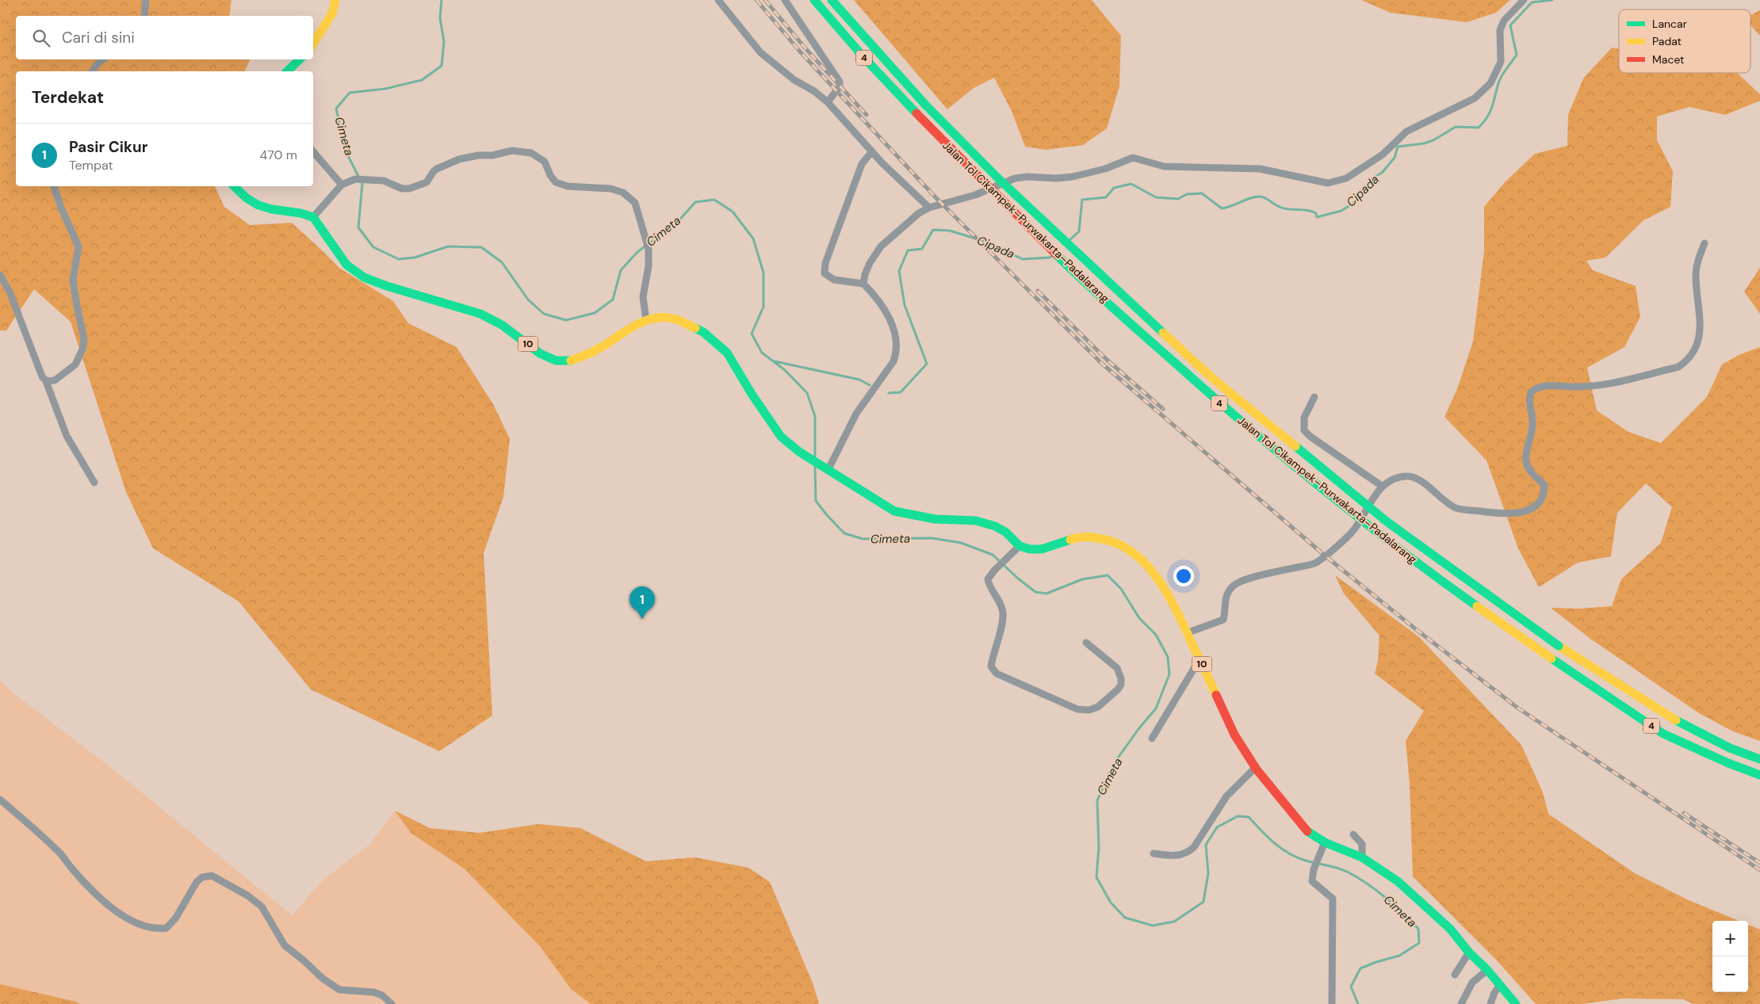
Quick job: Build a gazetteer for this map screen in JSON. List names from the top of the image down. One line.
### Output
{"streets":{"highway":["4","Jalan Tol Cikampek–Purwakarta–Padalarang","10"]},"water":["Cimeta","Cipada"],"legend":["Lancar","Padat","Macet"],"page":{"search":"Cari di sini","heading":"Terdekat","list":[{"mark":"1","name":"Pasir Cikur","note":"Tempat","value":"470 m"}],"pins":"1","map_buttons":["+","−"]}}
